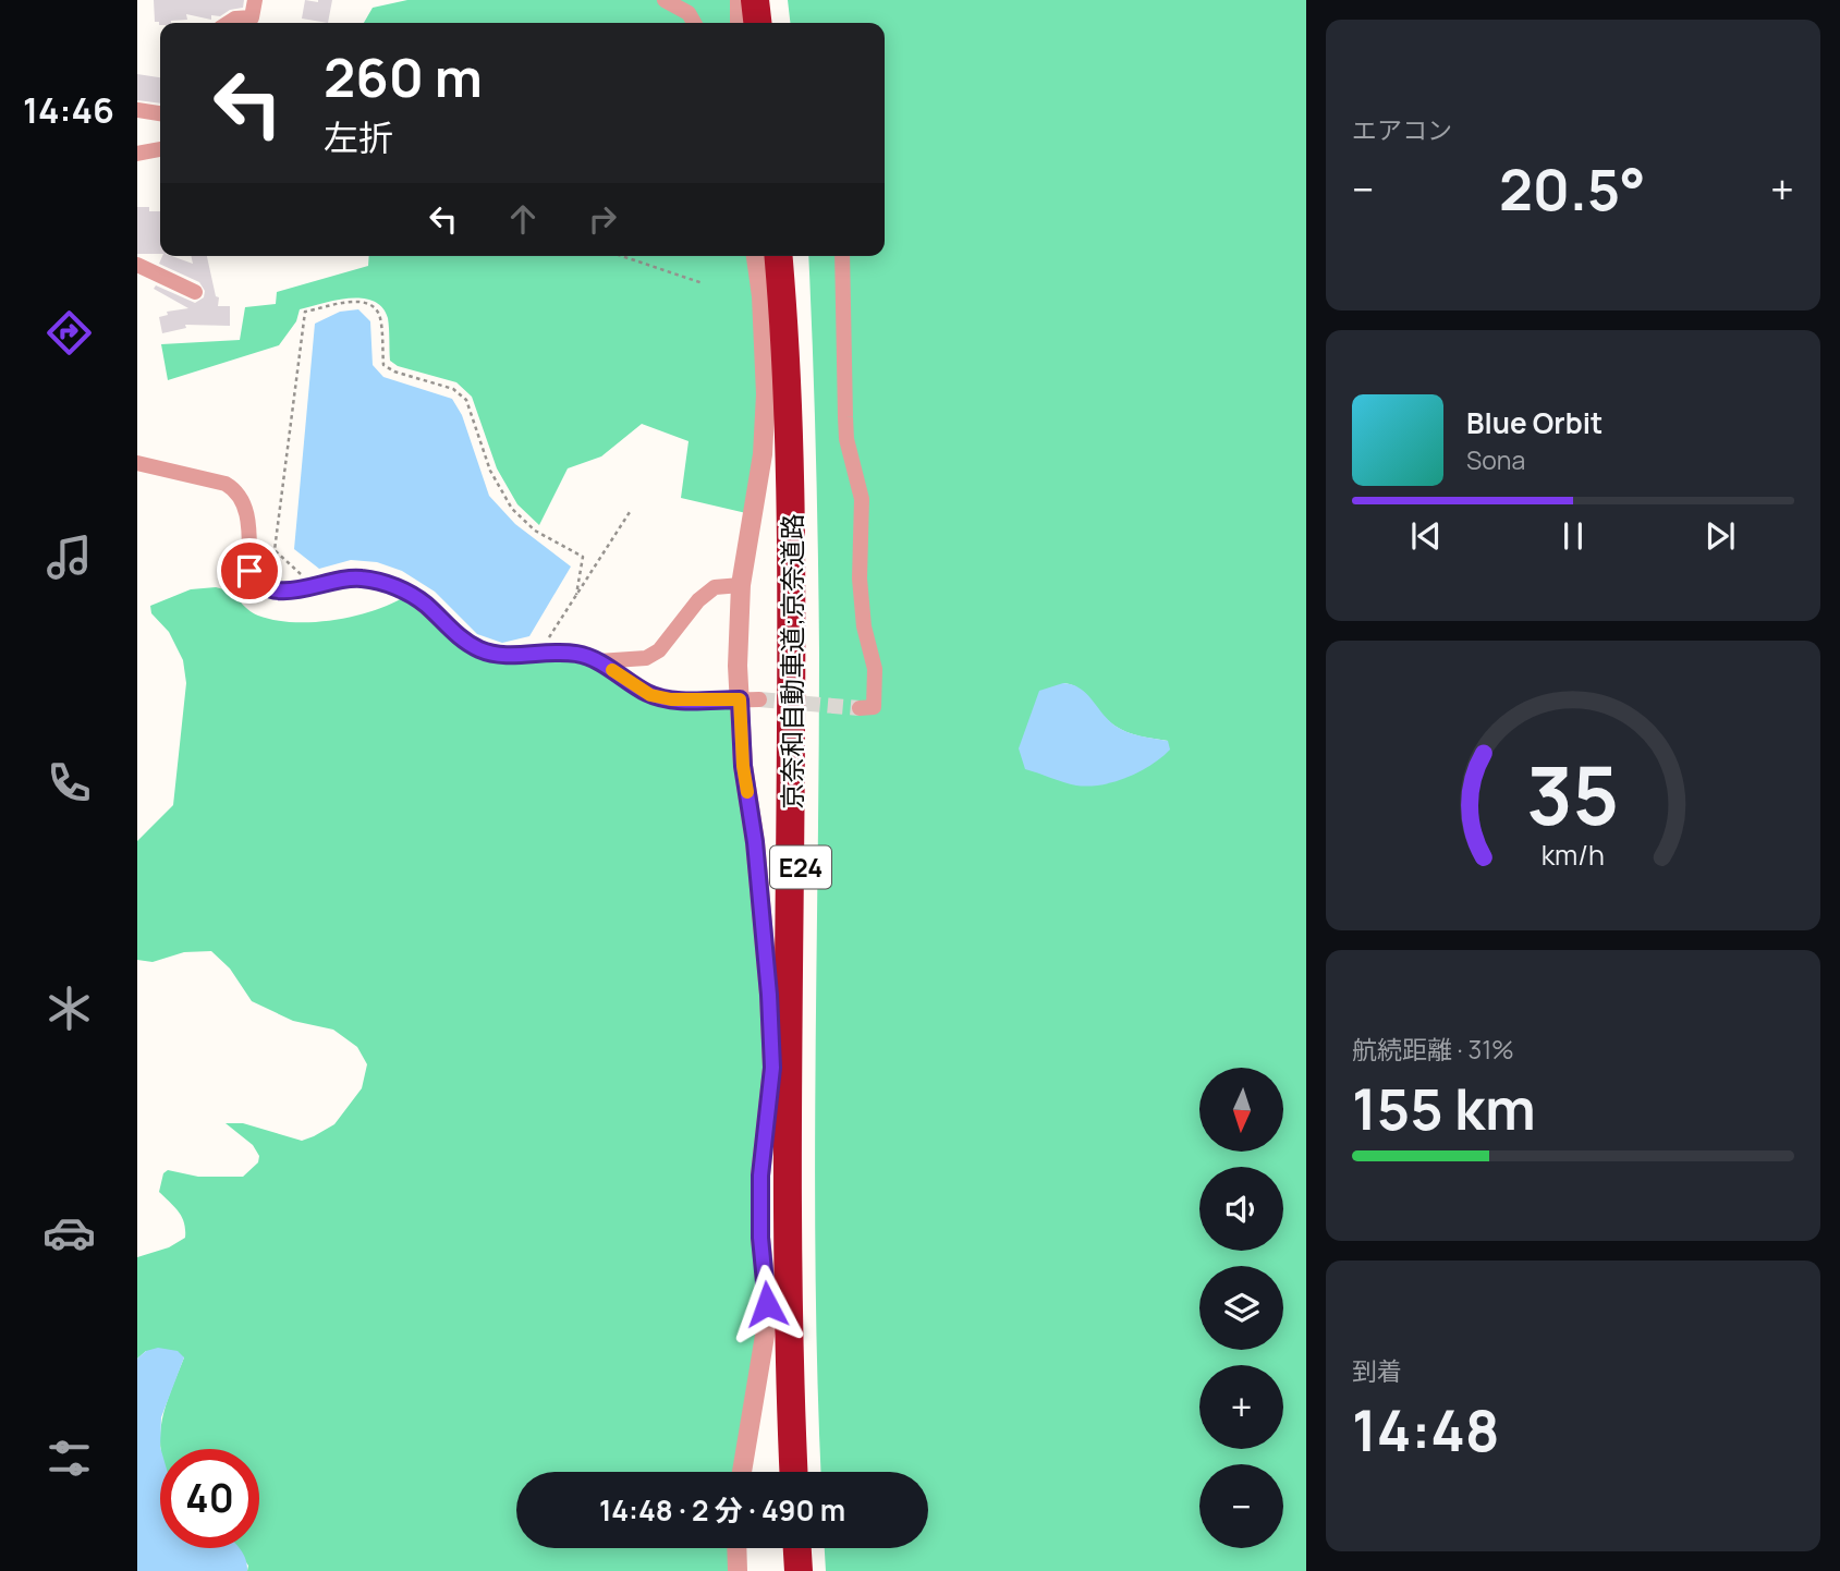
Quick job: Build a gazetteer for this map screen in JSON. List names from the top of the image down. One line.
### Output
{"streets":{"highway":["京奈和自動車道;京奈道路","E24"]},"north":"bottom","page":{"tabs":"14:46","tile":["エアコン",["航続距離 · 31%","155 km"],["到着","14:48"]],"turn":["260 m","左折"],"heat":["−","20.5°","+"],"song":["Blue Orbit","Sona"],"map_buttons":["+","−"],"limit":"40","trip":"14:48 · 2 分 · 490 m","gauge":["35","km/h"]}}
